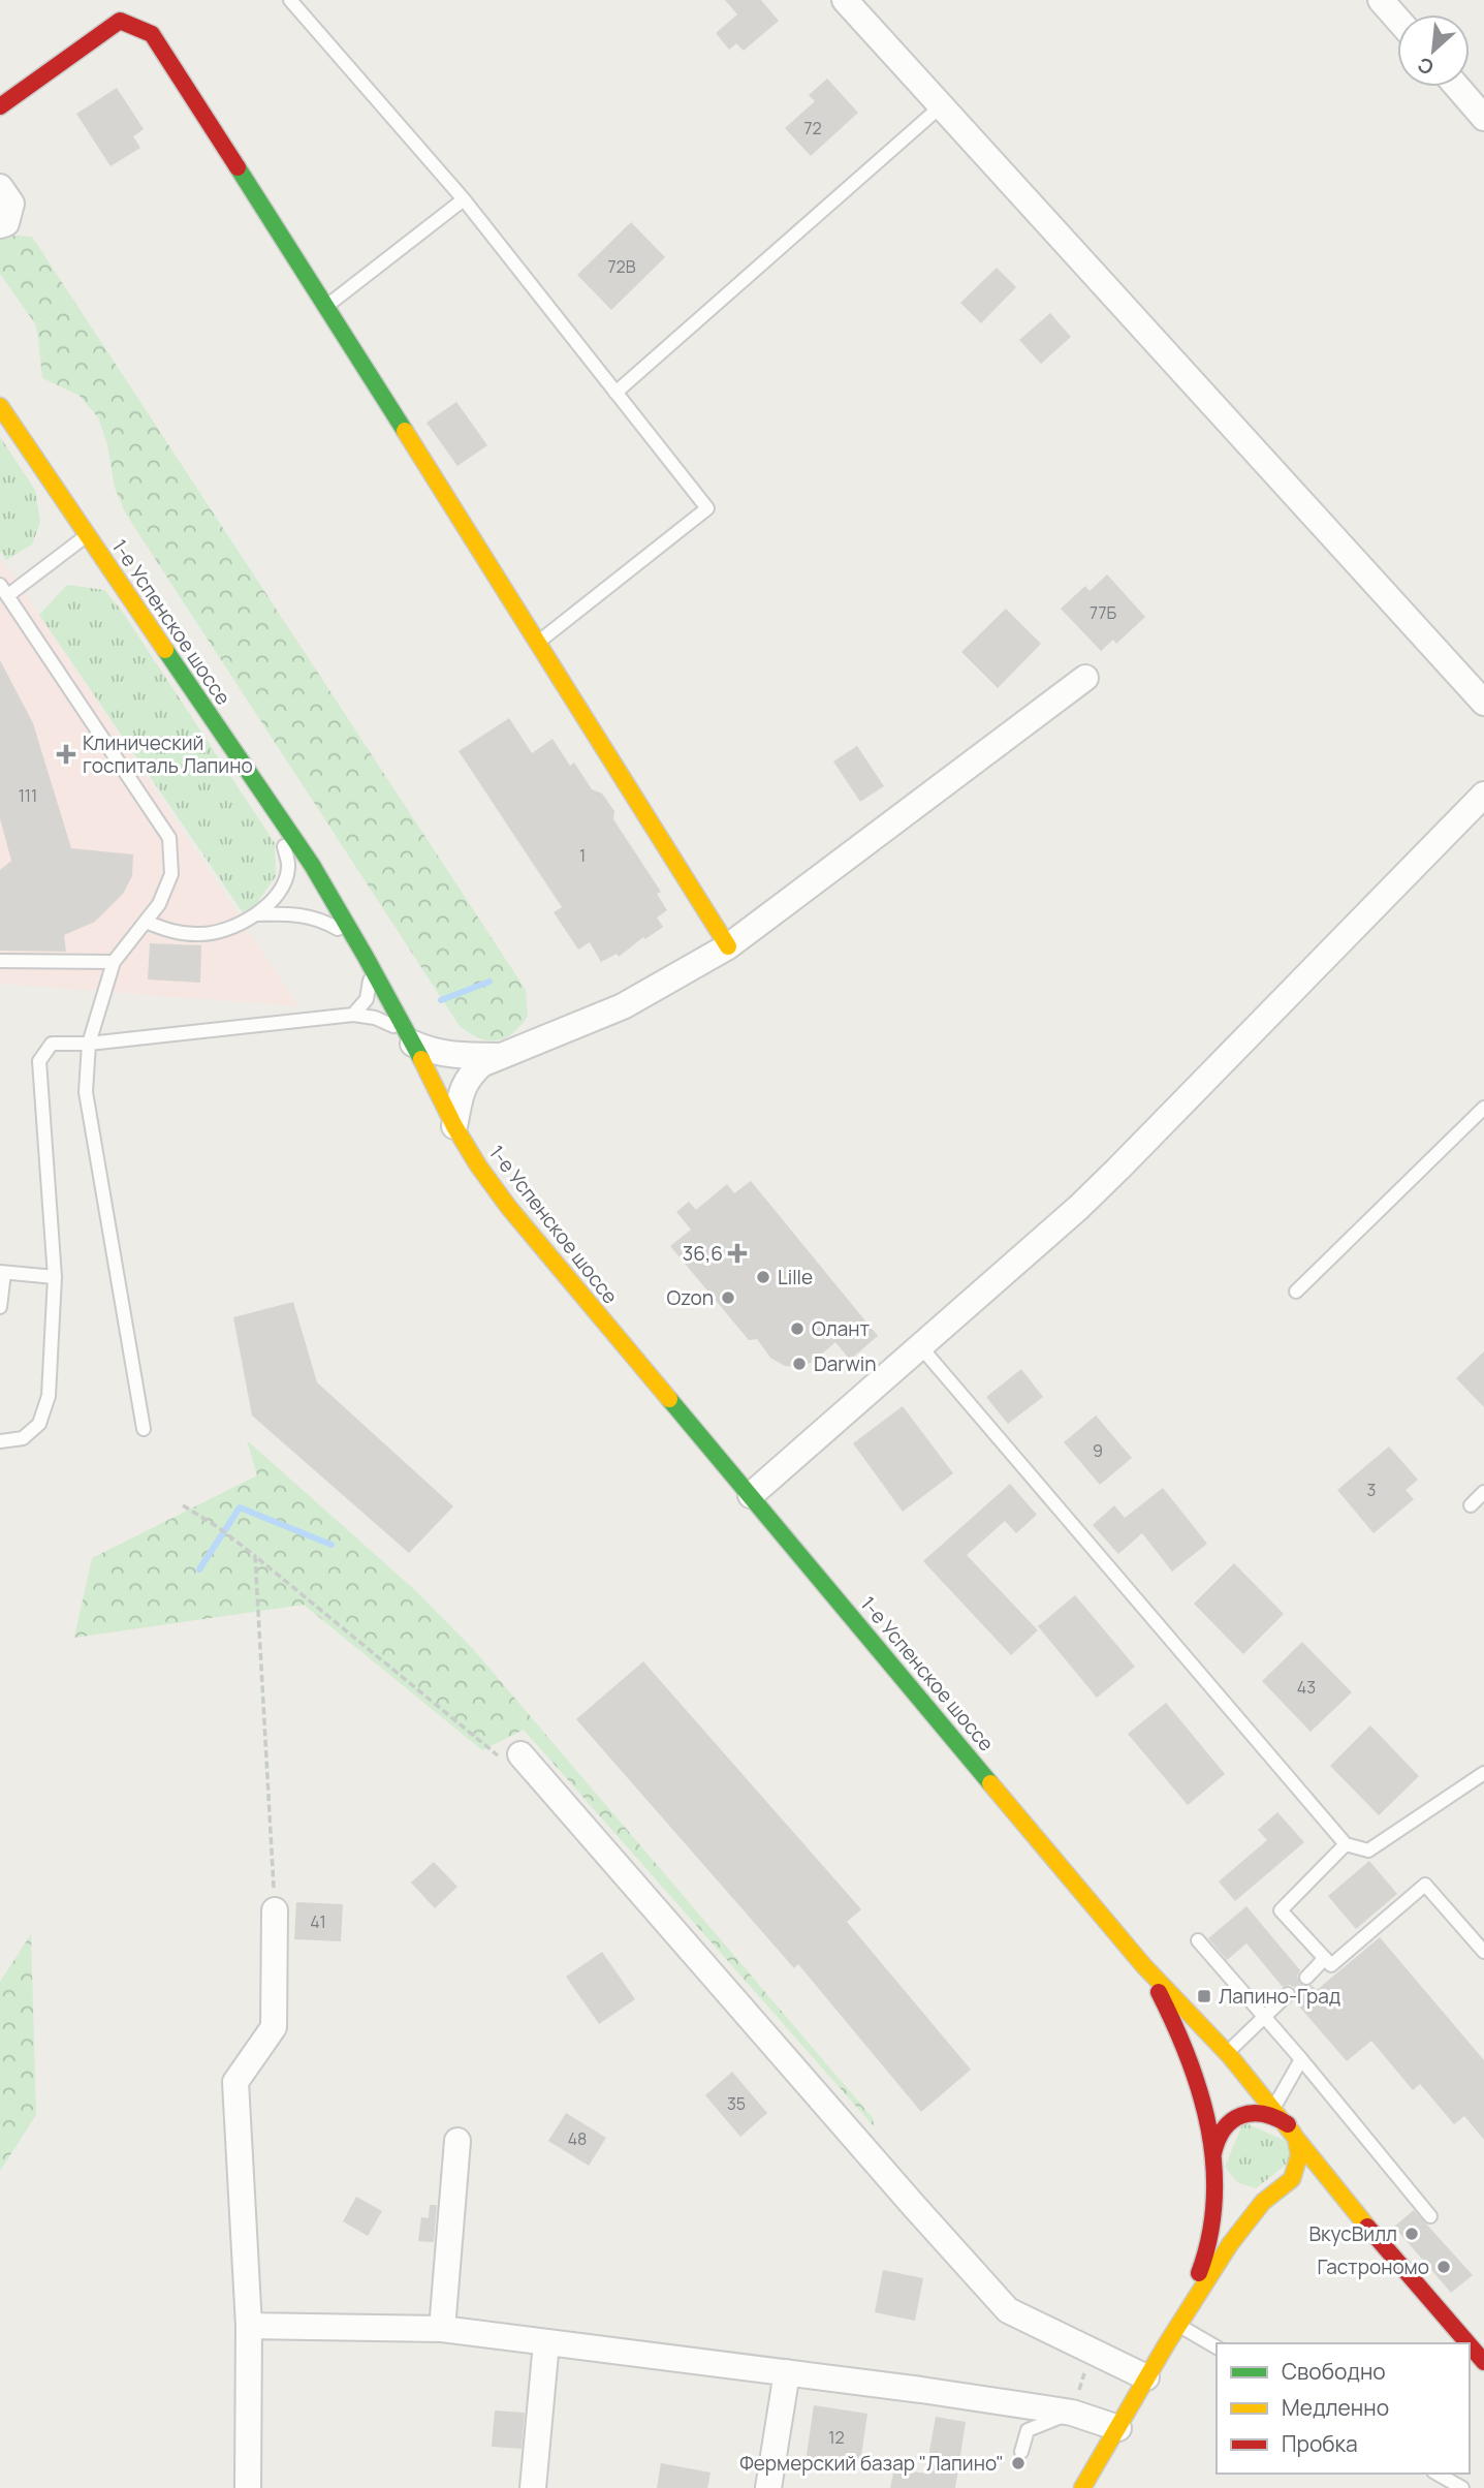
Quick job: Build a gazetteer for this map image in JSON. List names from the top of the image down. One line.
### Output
{"streets":{"main road":["1-е Успенское шоссе"]},"places":{"health":["Клинический госпиталь Лапино","36,6"],"other":["Lille","Ozon","Олант","Darwin","ВкусВилл","Гастрономо","Фермерский базар \"Лапино\""],"transit":["Лапино-Град"]},"house_numbers":["72","72В","77Б","111","1","9","3","43","41","35","48","12"],"legend":["Свободно","Медленно","Пробка"],"north":"bottom left"}
